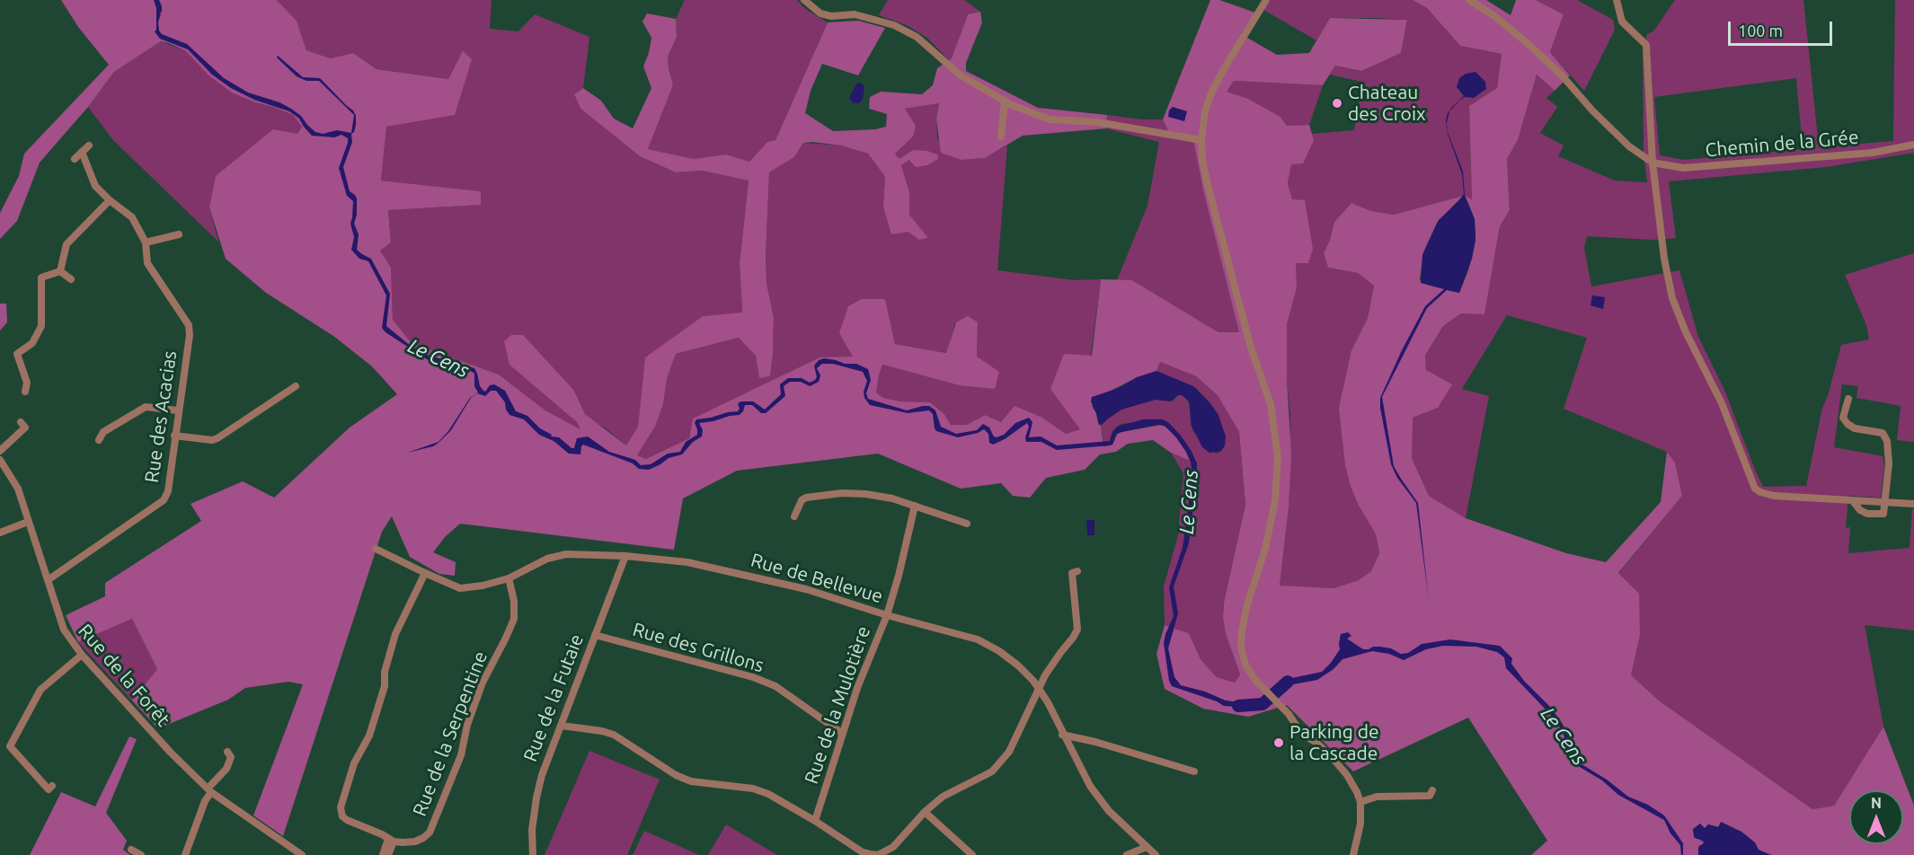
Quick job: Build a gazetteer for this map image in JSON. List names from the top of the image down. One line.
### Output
{"streets":{"street":["Chemin de la Grée","Rue des Acacias","Rue de Bellevue","Rue des Grillons","Rue de la Forêt","Rue de la Futaie","Rue de la Mulotière","Rue de la Serpentine"]},"crossings":[["Rue des Acacias","Rue de la Forêt"],["Rue de Bellevue","Rue de la Futaie"],["Rue de Bellevue","Rue de la Mulotière"],["Rue de Bellevue","Rue de la Serpentine"],["Rue des Grillons","Rue de la Futaie"],["Rue des Grillons","Rue de la Mulotière"]],"water":["Le Cens"],"places":["Chateau des Croix","Parking de la Cascade"],"scale_bar":"100 m","north":"top"}
